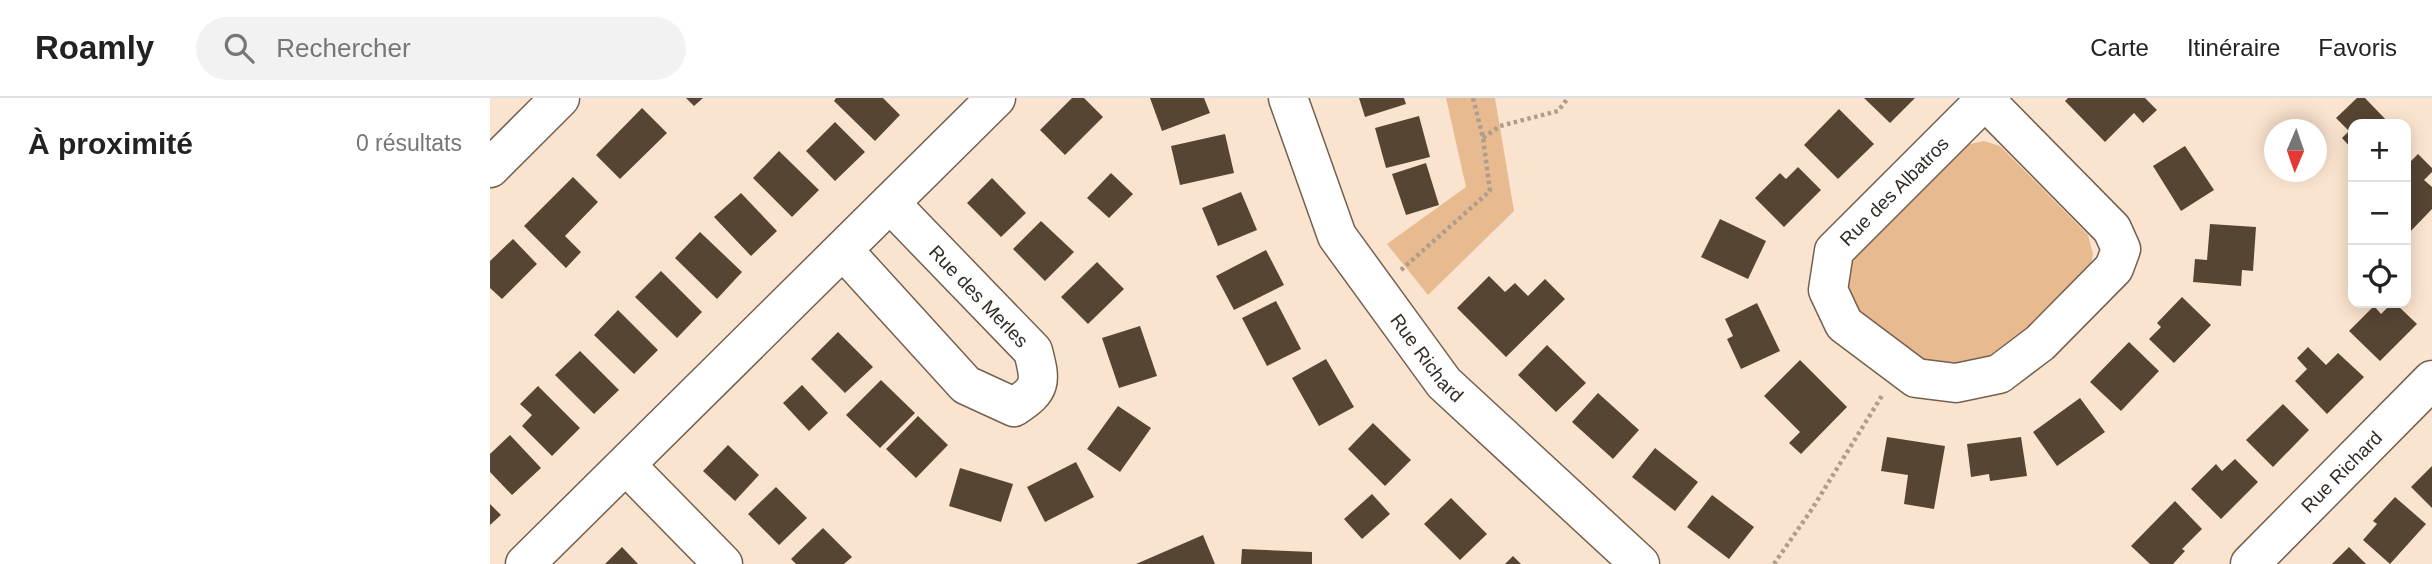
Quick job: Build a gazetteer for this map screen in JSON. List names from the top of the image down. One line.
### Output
{"streets":{"street":["Rue des Albatros","Rue des Merles","Rue Richard"]},"north":"bottom","page":{"header":"Roamly","search":"Rechercher","nav":["Carte","Itinéraire","Favoris"],"heading":["À proximité","0 résultats"],"map_buttons":["+","−"]}}
